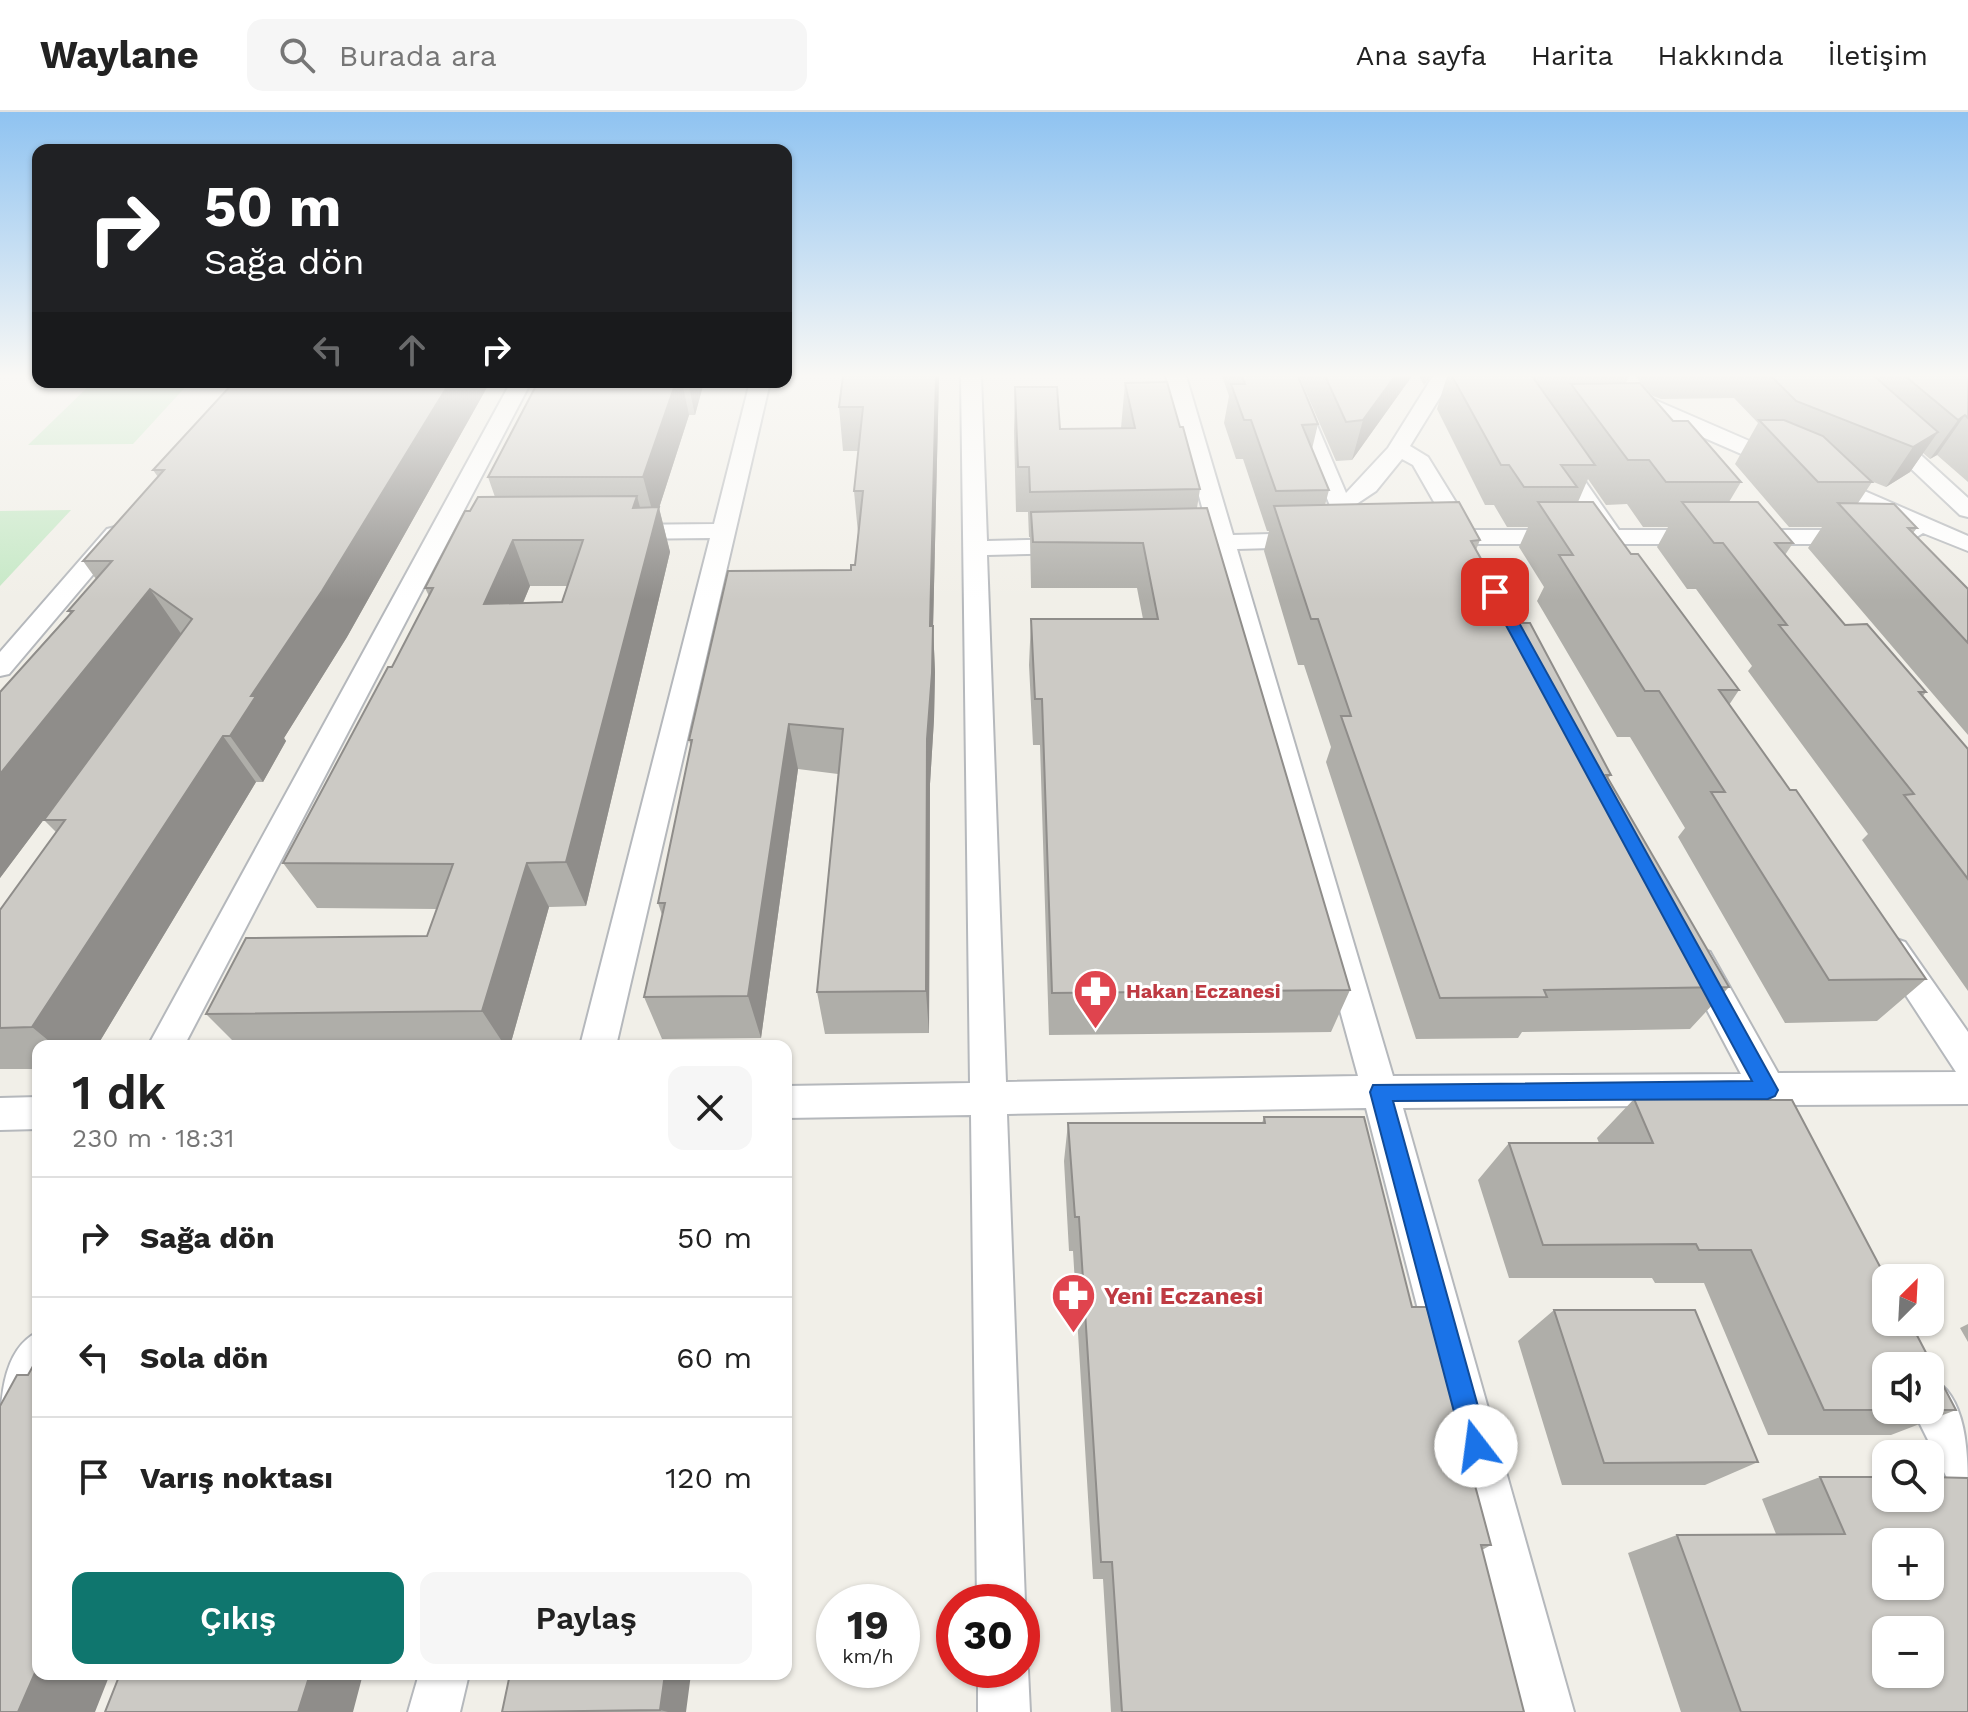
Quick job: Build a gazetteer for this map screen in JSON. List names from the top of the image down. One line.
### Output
{"places":{"pharmacy":["Hakan Eczanesi","Yeni Eczanesi"]},"north":"top right","page":{"header":"Waylane","search":"Burada ara","nav":["Ana sayfa","Harita","Hakkında","İletişim"],"turn":["50 m","Sağa dön"],"heading":["1 dk","230 m · 18:31"],"list":[{"name":"Sağa dön","value":"50 m"},{"name":"Sola dön","value":"60 m"},{"name":"Varış noktası","value":"120 m"}],"map_buttons":["+","−"],"buttons":["Çıkış","Paylaş"],"speed":"19 km/h","limit":"30"}}
